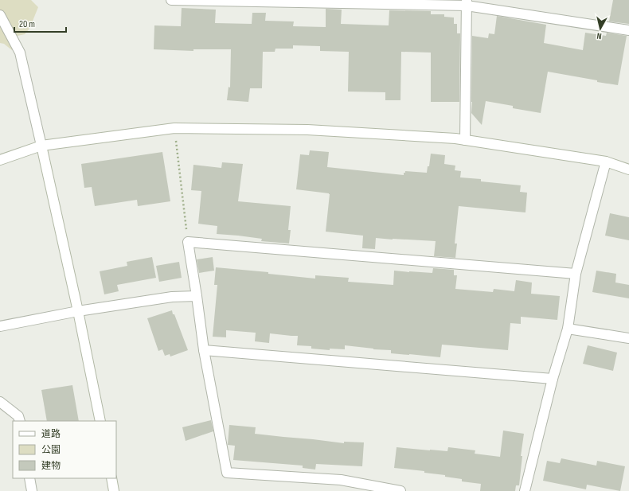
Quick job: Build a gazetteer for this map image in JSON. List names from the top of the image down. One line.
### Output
{"legend":["道路","公園","建物"],"scale_bar":"20 m","north":"bottom"}
